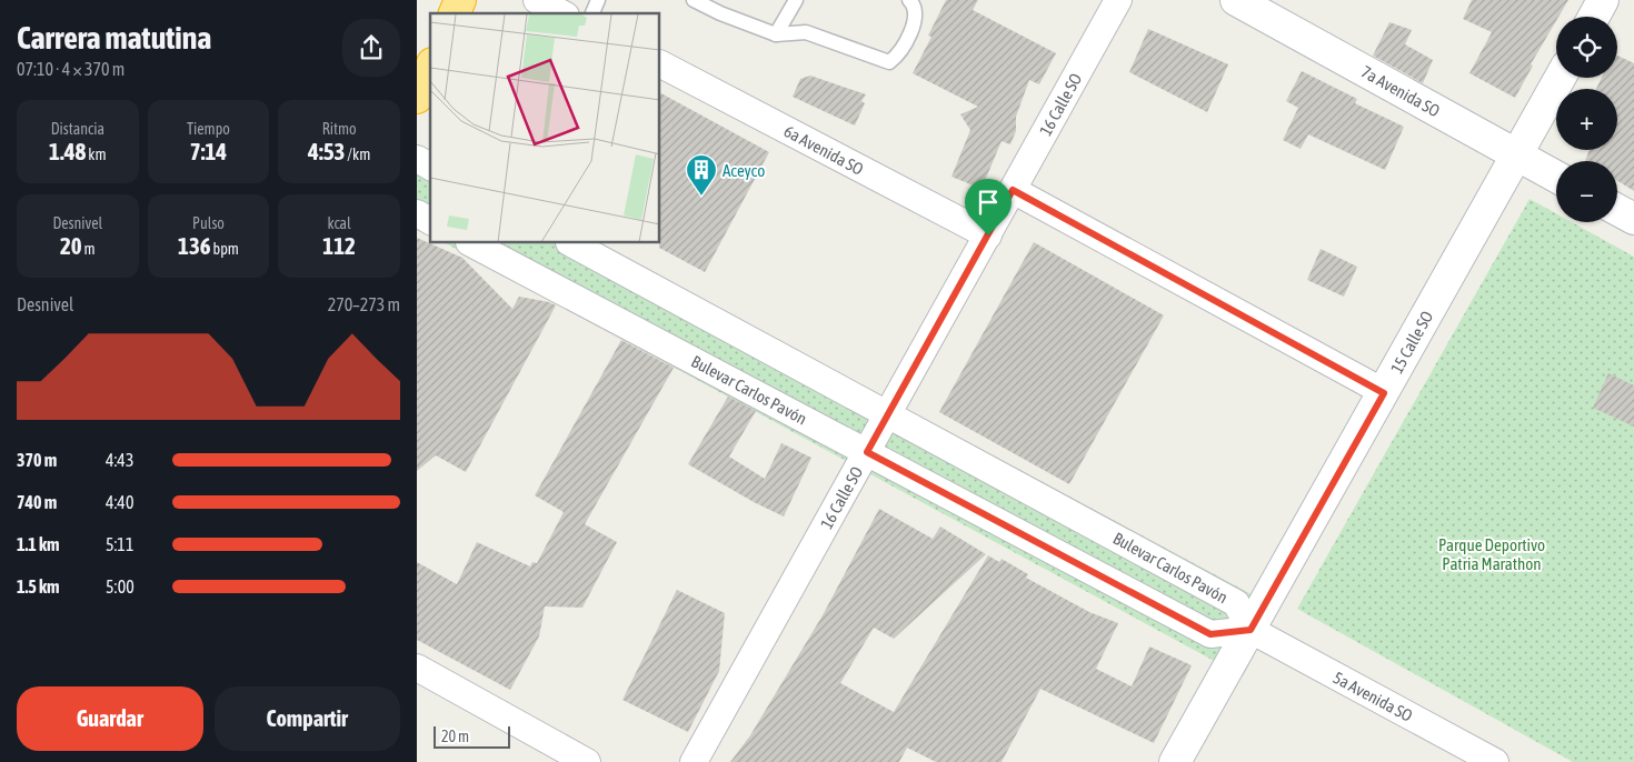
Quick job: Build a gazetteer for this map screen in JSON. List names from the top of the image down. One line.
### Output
{"streets":{"street":["7a Avenida SO","16 Calle SO","6a Avenida SO","15 Calle SO","Bulevar Carlos Pavón","5a Avenida SO"]},"crossings":[["7a Avenida SO","15 Calle SO"],["16 Calle SO","6a Avenida SO"],["16 Calle SO","Bulevar Carlos Pavón"],["15 Calle SO","Bulevar Carlos Pavón"],["15 Calle SO","5a Avenida SO"],["Bulevar Carlos Pavón","5a Avenida SO"]],"parks":["Parque Deportivo Patria Marathon"],"places":{"building":["Aceyco"]},"scale_bar":"20 m","page":{"heading":["Carrera matutina","07:10 · 4 × 370 m"],"map_buttons":["+","−"],"stats":[["Distancia","1.48 km"],["Tiempo","7:14"],["Ritmo","4:53 /km"],["Desnivel","20 m"],["Pulso","136 bpm"],["kcal","112"]],"chart":["Desnivel","270–273 m"],"list":[{"name":"370 m","note":"4:43"},{"name":"740 m","note":"4:40"},{"name":"1.1 km","note":"5:11"},{"name":"1.5 km","note":"5:00"}],"buttons":["Guardar","Compartir"],"scale":"20 m"}}
